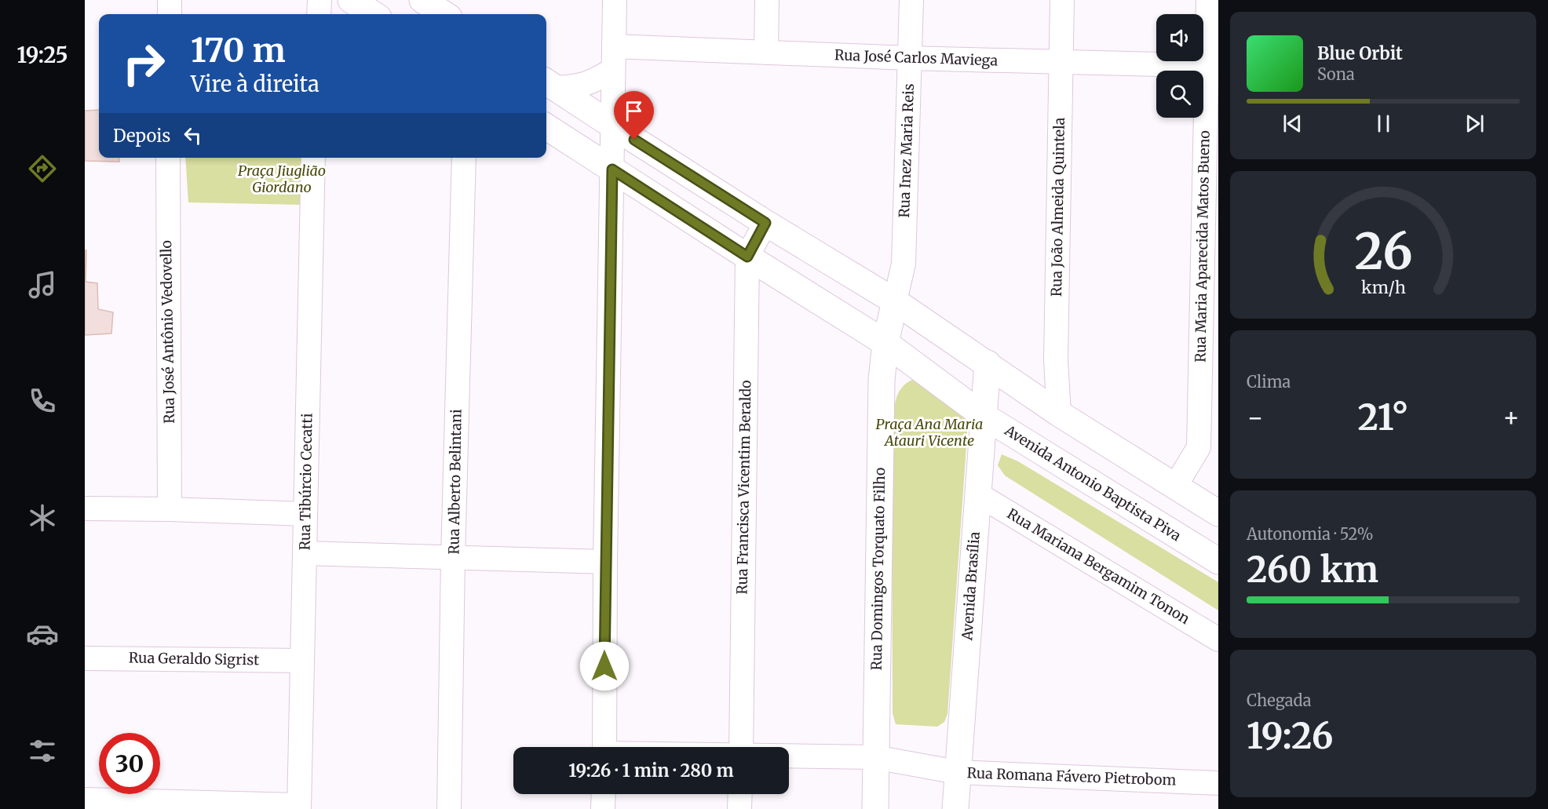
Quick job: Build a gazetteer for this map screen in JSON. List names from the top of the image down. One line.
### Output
{"streets":{"main road":["Avenida Antonio Baptista Piva","Rua Domingos Torquato Filho","Avenida Brasília"],"street":["Rua José Carlos Maviega","Rua Inez Maria Reis","Rua João Almeida Quintela","Rua Maria Aparecida Matos Bueno","Rua José Antônio Vedovello","Rua Tibúrcio Cecatti","Rua Alberto Belintani","Rua Francisca Vicentim Beraldo","Rua Mariana Bergamim Tonon","Rua Geraldo Sigrist","Rua Romana Fávero Pietrobom"]},"crossings":[["Rua José Carlos Maviega","Rua Inez Maria Reis"],["Rua José Carlos Maviega","Rua João Almeida Quintela"],["Rua José Carlos Maviega","Rua Maria Aparecida Matos Bueno"],["Rua Inez Maria Reis","Rua Domingos Torquato Filho"],["Rua Tibúrcio Cecatti","Rua Geraldo Sigrist"],["Avenida Antonio Baptista Piva","Rua Francisca Vicentim Beraldo"],["Avenida Antonio Baptista Piva","Rua Domingos Torquato Filho"],["Avenida Antonio Baptista Piva","Avenida Brasília"],["Rua Mariana Bergamim Tonon","Avenida Brasília"],["Rua Domingos Torquato Filho","Rua Romana Fávero Pietrobom"],["Avenida Brasília","Rua Romana Fávero Pietrobom"]],"parks":["Praça Jiuglião Giordano","Praça Ana Maria Atauri Vicente"],"page":{"tabs":"19:25","turn":["170 m","Vire à direita"],"song":["Blue Orbit","Sona"],"then":"Depois","tile":["Clima",["Autonomia · 52%","260 km"],["Chegada","19:26"]],"heat":["−","21°","+"],"limit":"30","trip":"19:26 · 1 min · 280 m","gauge":["26","km/h"]}}
